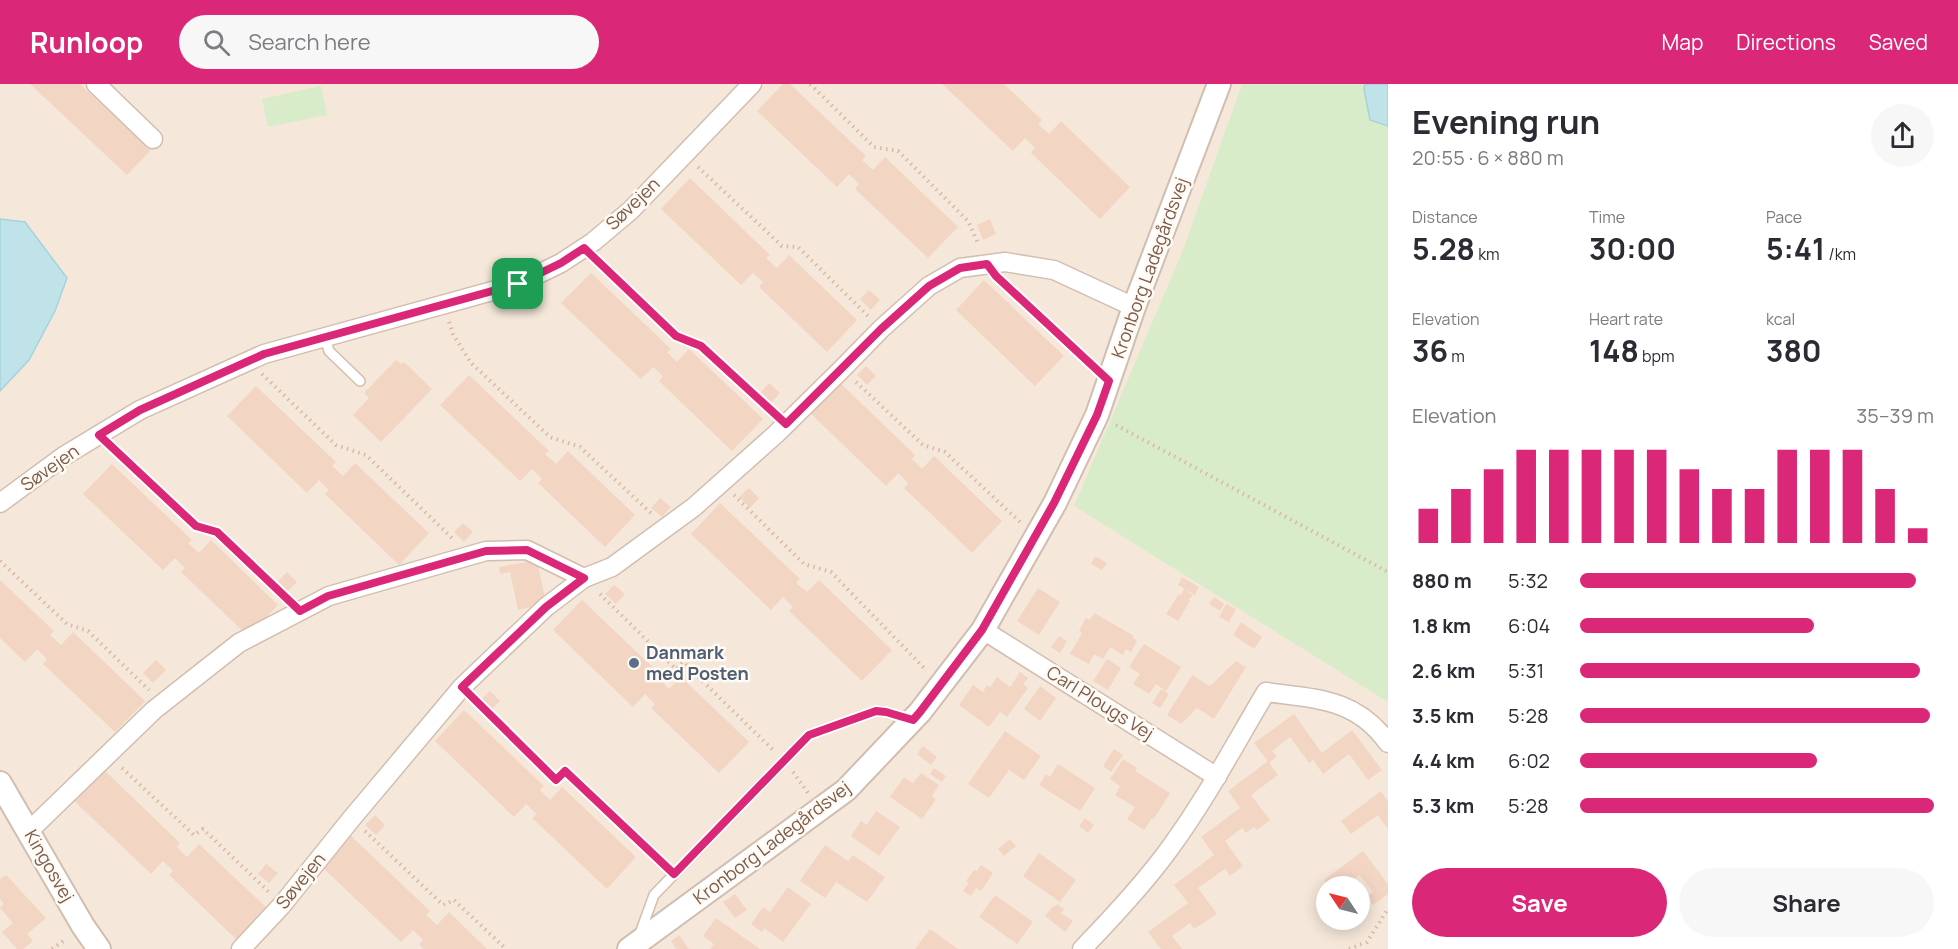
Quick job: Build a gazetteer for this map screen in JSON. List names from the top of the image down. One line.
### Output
{"streets":{"street":["Søvejen","Kronborg Ladegårdsvej","Carl Plougs Vej","Kingosvej"]},"crossings":[["Søvejen","Kronborg Ladegårdsvej"],["Kronborg Ladegårdsvej","Carl Plougs Vej"]],"places":["Danmark med Posten"],"north":"top left","page":{"header":"Runloop","search":"Search here","nav":["Map","Directions","Saved"],"heading":["Evening run","20:55 · 6 × 880 m"],"stats":[["Distance","5.28 km"],["Time","30:00"],["Pace","5:41 /km"],["Elevation","36 m"],["Heart rate","148 bpm"],["kcal","380"]],"chart":["Elevation","35–39 m"],"list":[{"name":"880 m","note":"5:32"},{"name":"1.8 km","note":"6:04"},{"name":"2.6 km","note":"5:31"},{"name":"3.5 km","note":"5:28"},{"name":"4.4 km","note":"6:02"},{"name":"5.3 km","note":"5:28"}],"buttons":["Save","Share"]}}
